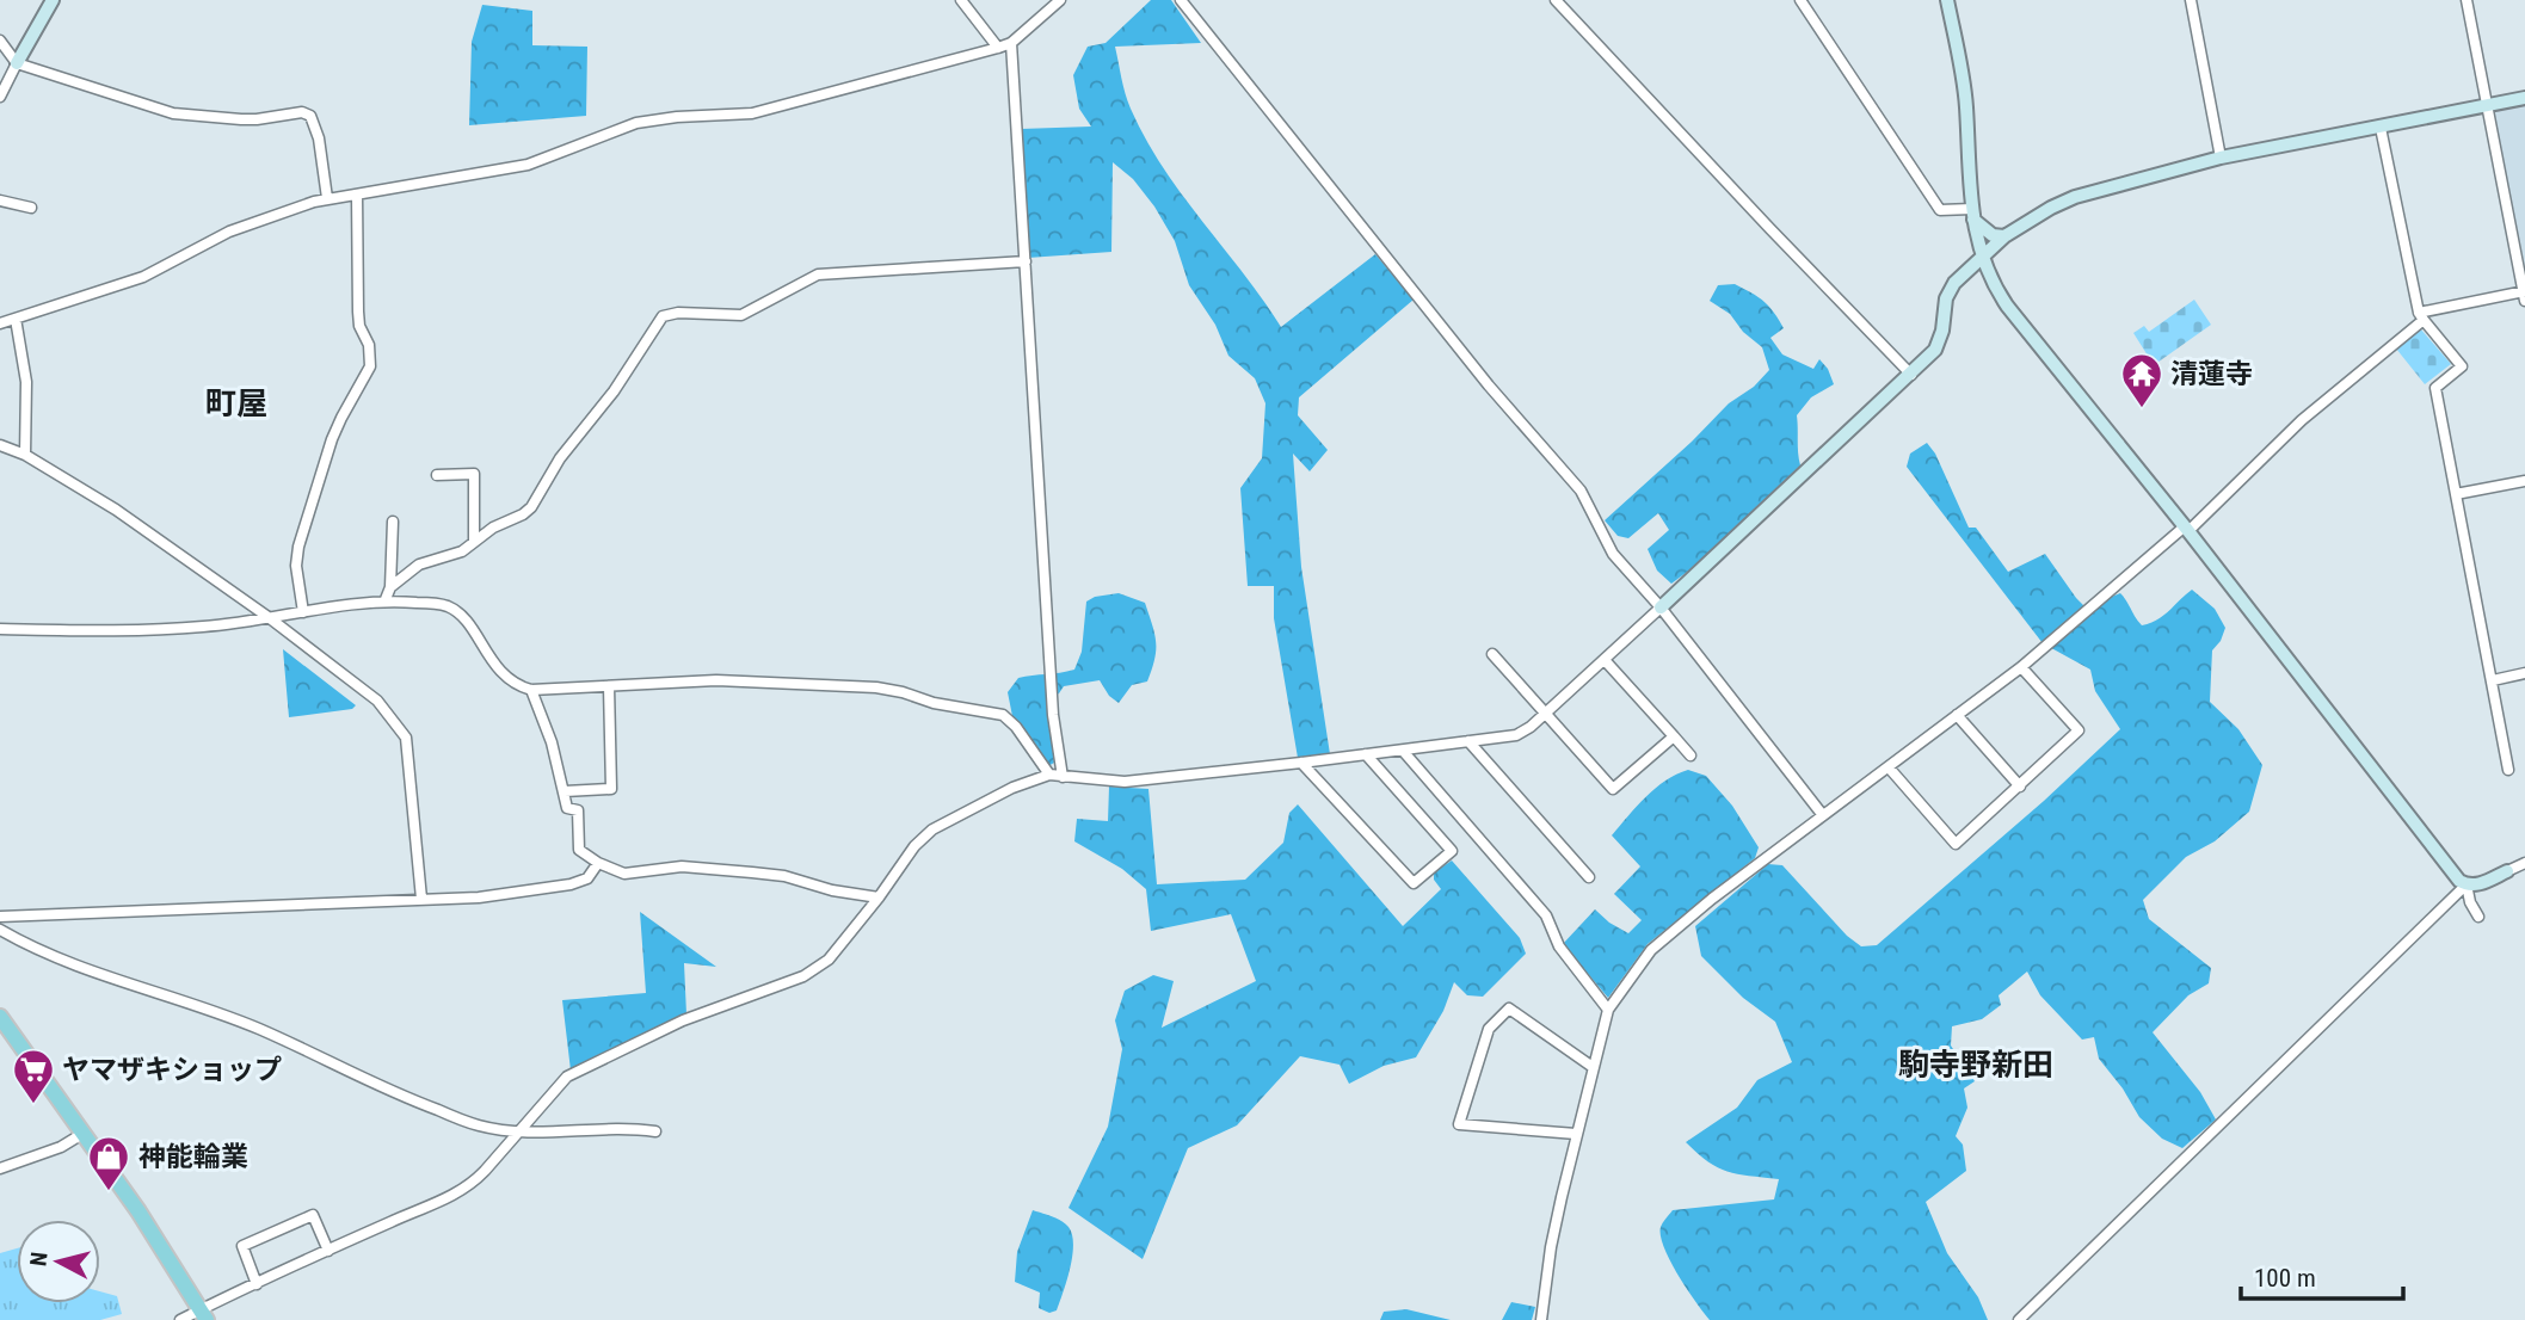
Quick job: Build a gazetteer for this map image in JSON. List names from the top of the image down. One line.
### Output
{"districts":["町屋","駒寺野新田"],"places":{"temple":["清蓮寺"],"supermarket":["ヤマザキショップ"],"shop":["神能輪業"]},"scale_bar":"100 m","north":"left"}
